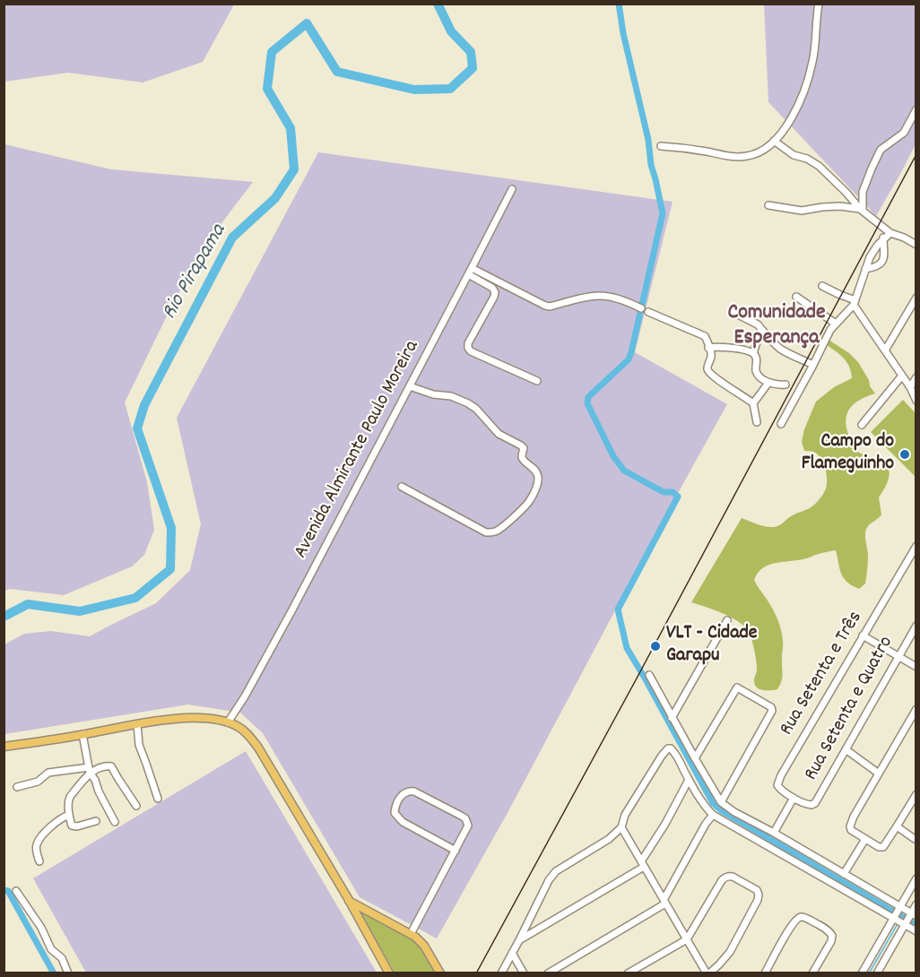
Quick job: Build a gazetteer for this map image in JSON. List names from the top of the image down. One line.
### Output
{"streets":{"street":["Avenida Almirante Paulo Moreira","Rua Setenta e Três","Rua Setenta e Quatro"]},"crossings":[["Rua Setenta e Três","Rua Setenta e Quatro"]],"districts":["Comunidade Esperança"],"water":["Rio Pirapama"],"places":["Campo do Flameguinho","VLT - Cidade Garapu"]}
